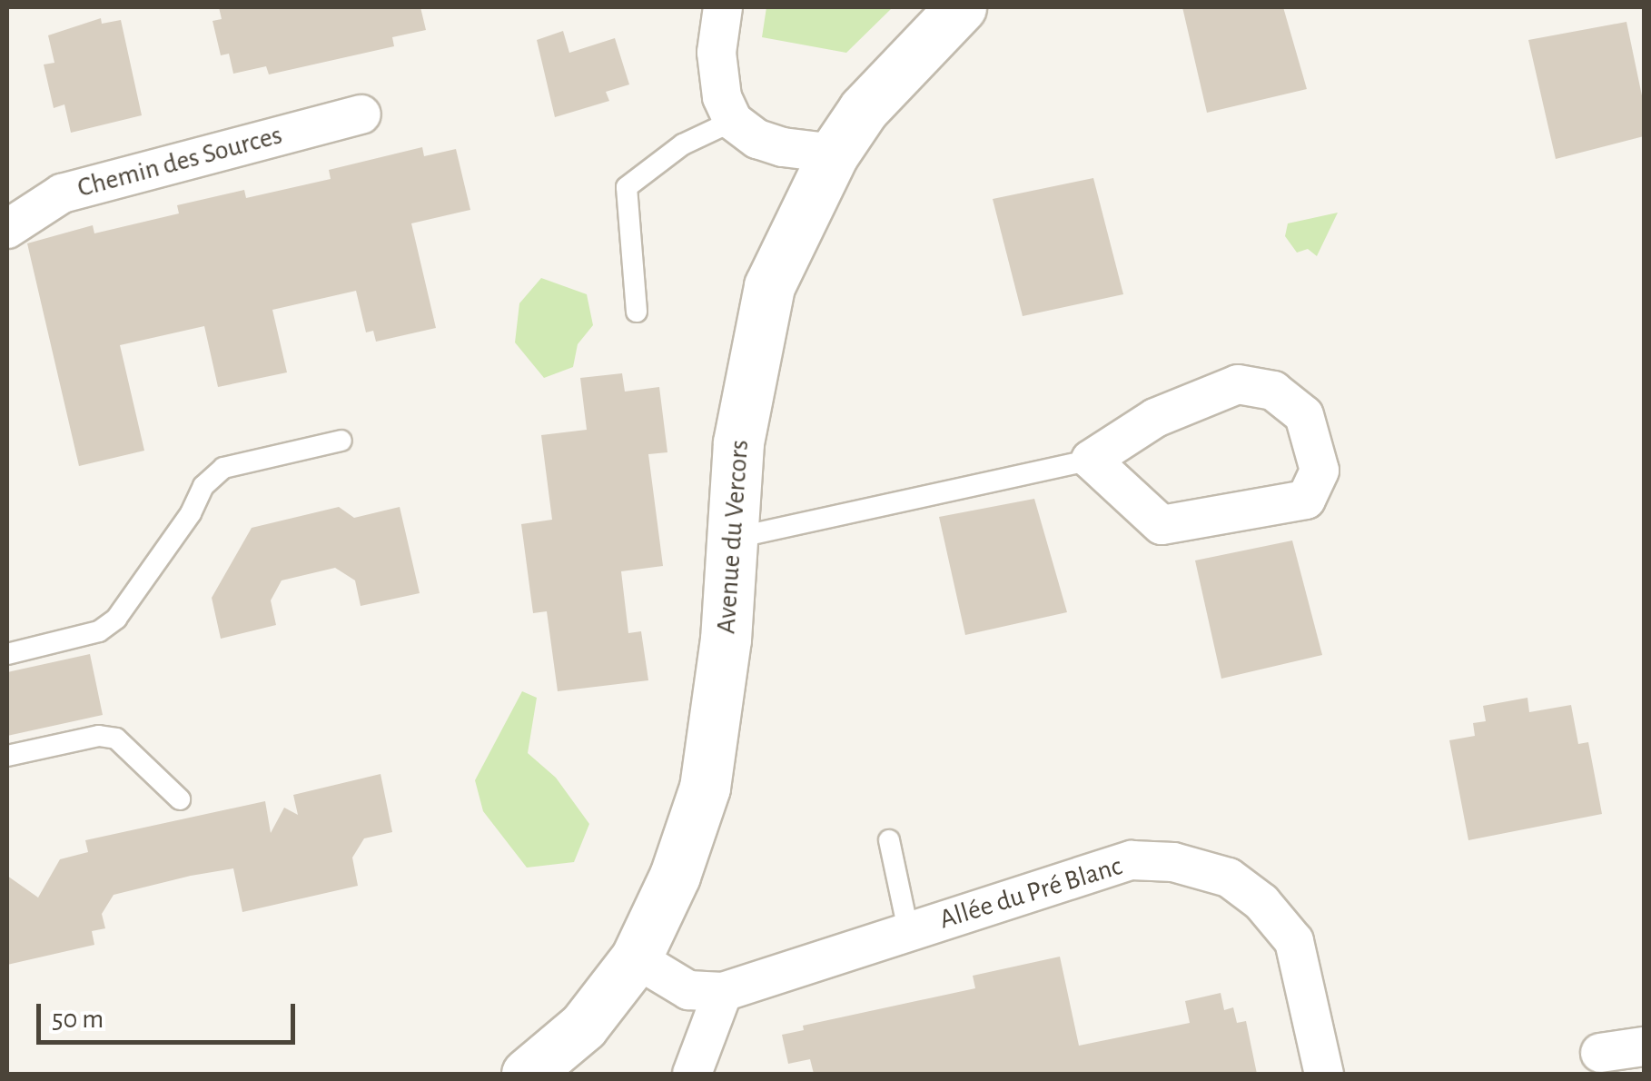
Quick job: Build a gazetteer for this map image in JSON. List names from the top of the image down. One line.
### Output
{"streets":{"street":["Chemin des Sources","Avenue du Vercors","Allée du Pré Blanc"]},"crossings":[["Avenue du Vercors","Allée du Pré Blanc"]],"scale_bar":"50 m"}
